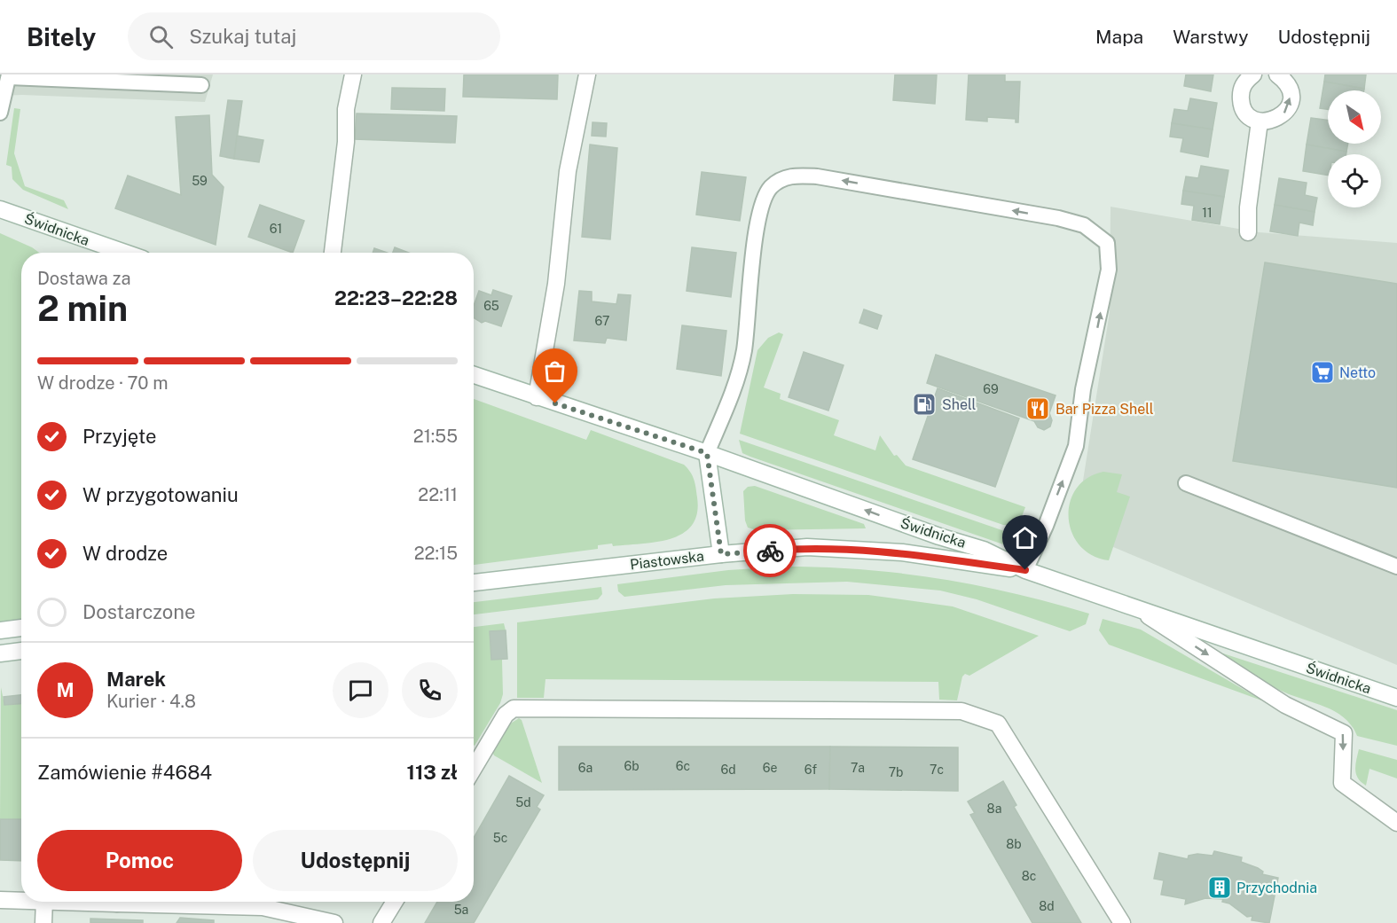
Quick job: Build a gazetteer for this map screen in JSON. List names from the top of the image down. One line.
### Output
{"streets":{"street":["Świdnicka","Piastowska"]},"crossings":[["Świdnicka","Piastowska"]],"places":{"supermarket":["Netto"],"fuel station":["Shell"],"restaurant":["Bar Pizza Shell"],"building":["Przychodnia"]},"house_numbers":["59","11","61","65","67","69","6b","6c","6a","6e","7a","6d","6f","7c","7b","5d","8a","5c","8b","8c","8d","5a"],"north":"bottom right","page":{"header":"Bitely","search":"Szukaj tutaj","nav":["Mapa","Warstwy","Udostępnij"],"heading":["2 min","Dostawa za","22:23–22:28"],"panel":["Marek","Kurier · 4.8","Zamówienie #4684","113 zł"],"bar":"W drodze · 70 m","list":[["Przyjęte","21:55"],["W przygotowaniu","22:11"],["W drodze","22:15"],"Dostarczone"],"round":"M","buttons":["Pomoc","Udostępnij"]}}
